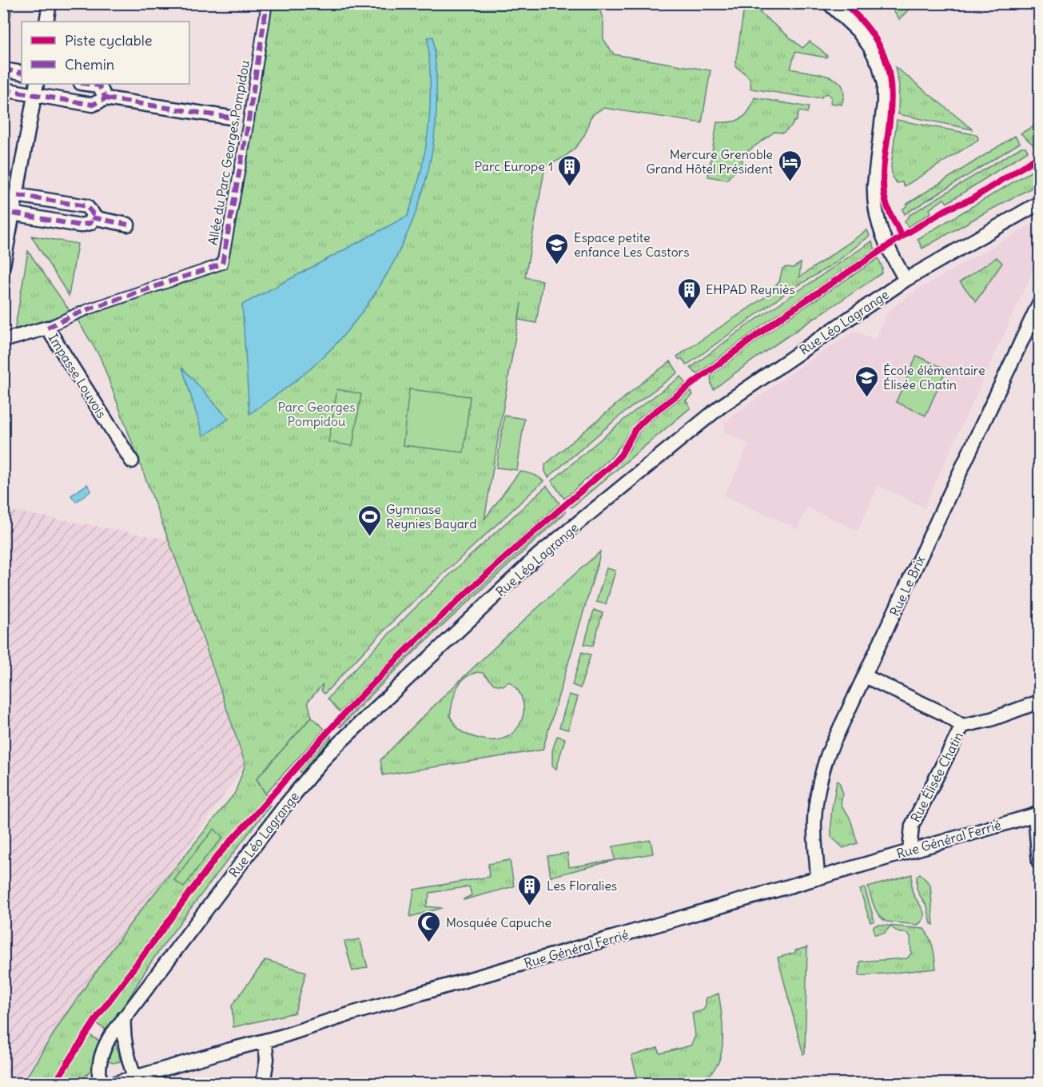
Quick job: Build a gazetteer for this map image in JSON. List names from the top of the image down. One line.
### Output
{"streets":{"street":["Allée du Parc Georges Pompidou","Rue Léo Lagrange","Impasse Louvois","Rue Le Brix","Rue Élisée Chatin","Rue Général Ferrié"]},"crossings":[["Allée du Parc Georges Pompidou","Impasse Louvois"],["Rue Le Brix","Rue Général Ferrié"],["Rue Élisée Chatin","Rue Général Ferrié"]],"parks":["Parc Georges Pompidou"],"places":{"hotel":["Mercure Grenoble Grand Hôtel Président"],"building":["Parc Europe 1","EHPAD Reyniès","Les Floralies"],"school or university":["Espace petite enfance Les Castors","École élémentaire Élisée Chatin"],"sports":["Gymnase Reynies Bayard"],"mosque":["Mosquée Capuche"]},"legend":["Piste cyclable","Chemin"]}
